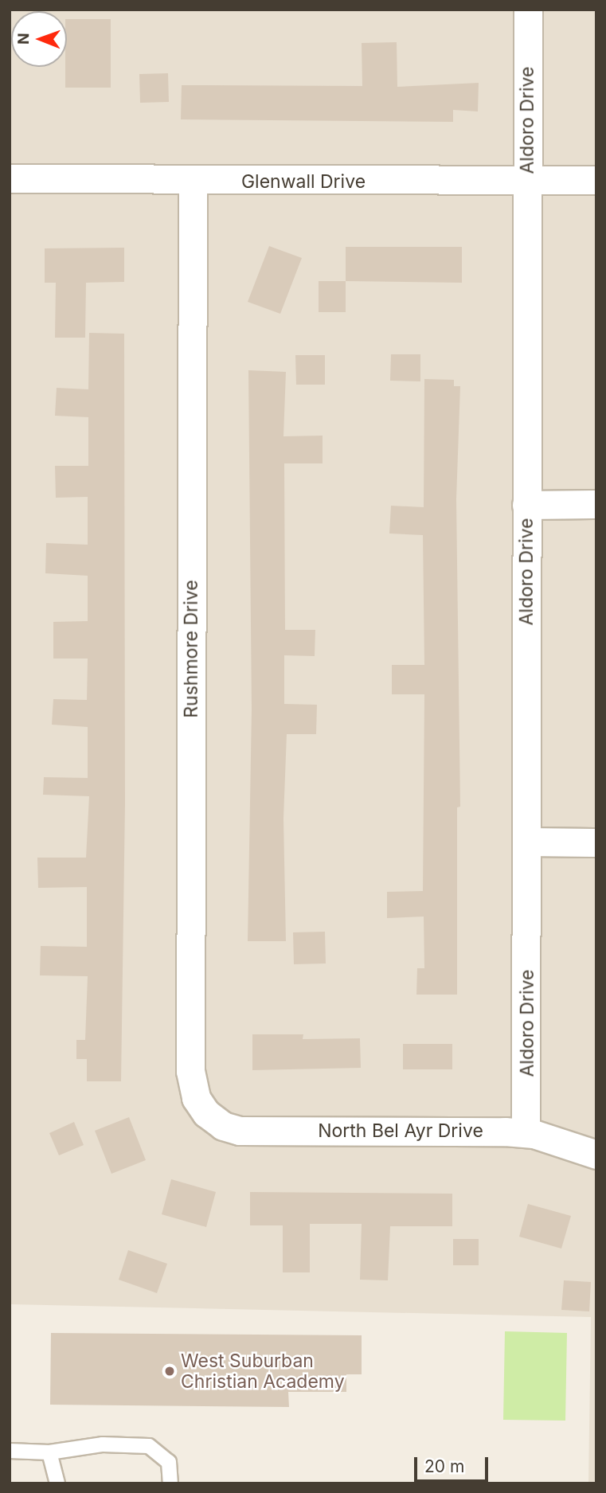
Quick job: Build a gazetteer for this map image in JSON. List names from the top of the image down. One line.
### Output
{"streets":{"street":["Aldoro Drive","Glenwall Drive","Rushmore Drive","North Bel Ayr Drive"]},"crossings":[["Aldoro Drive","Glenwall Drive"],["Aldoro Drive","North Bel Ayr Drive"],["Glenwall Drive","Rushmore Drive"],["Rushmore Drive","North Bel Ayr Drive"]],"places":["West Suburban Christian Academy"],"scale_bar":"20 m","north":"left"}
